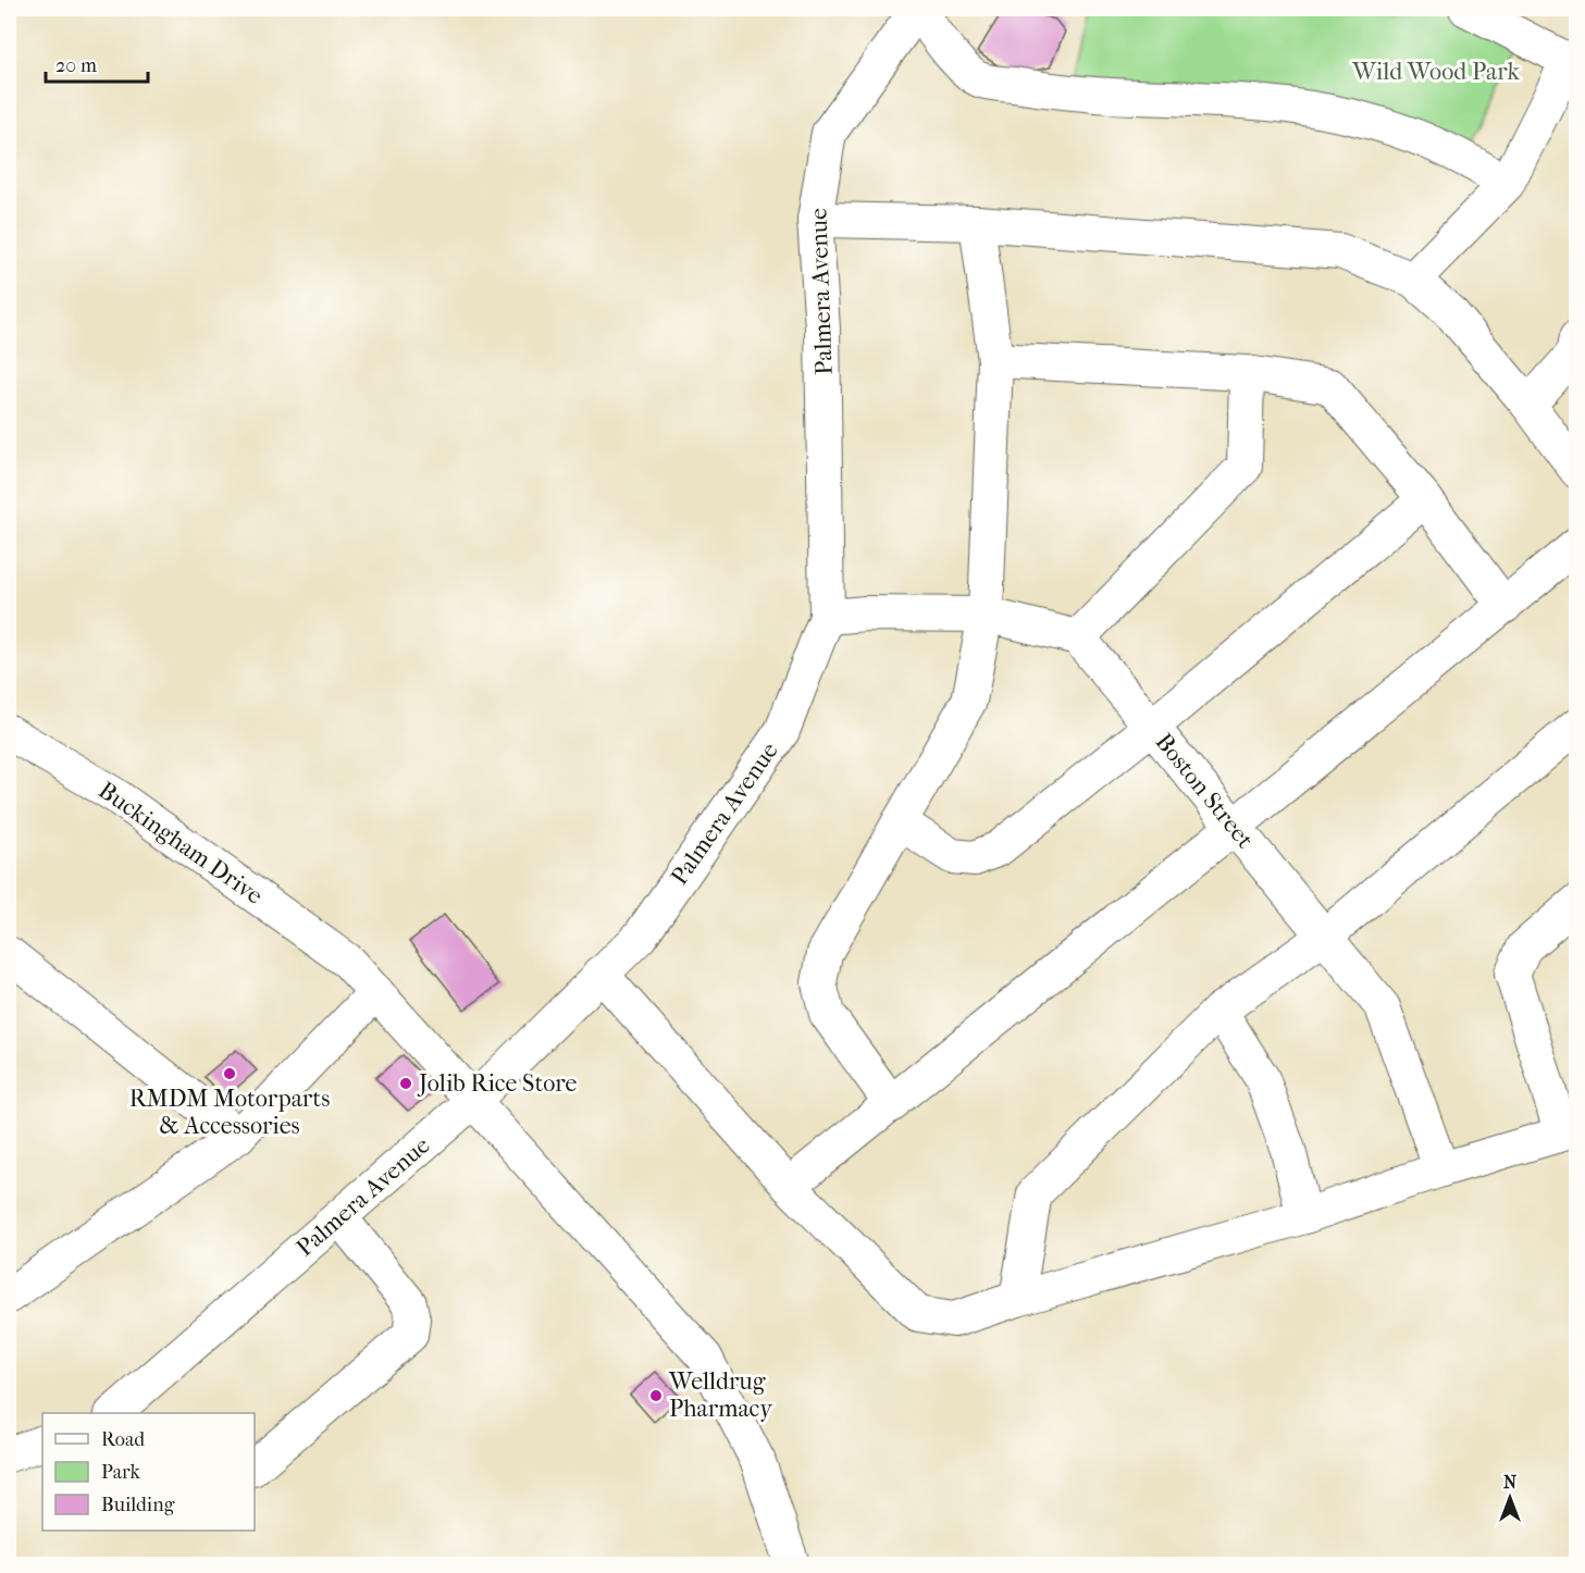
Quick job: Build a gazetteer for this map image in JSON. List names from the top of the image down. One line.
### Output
{"streets":{"street":["Palmera Avenue","Boston Street","Buckingham Drive"]},"crossings":[["Palmera Avenue","Buckingham Drive"]],"parks":["Wild Wood Park"],"places":["RMDM Motorparts & Accessories","Jolib Rice Store","Welldrug Pharmacy"],"legend":["Road","Park","Building"],"scale_bar":"20 m","north":"top"}
